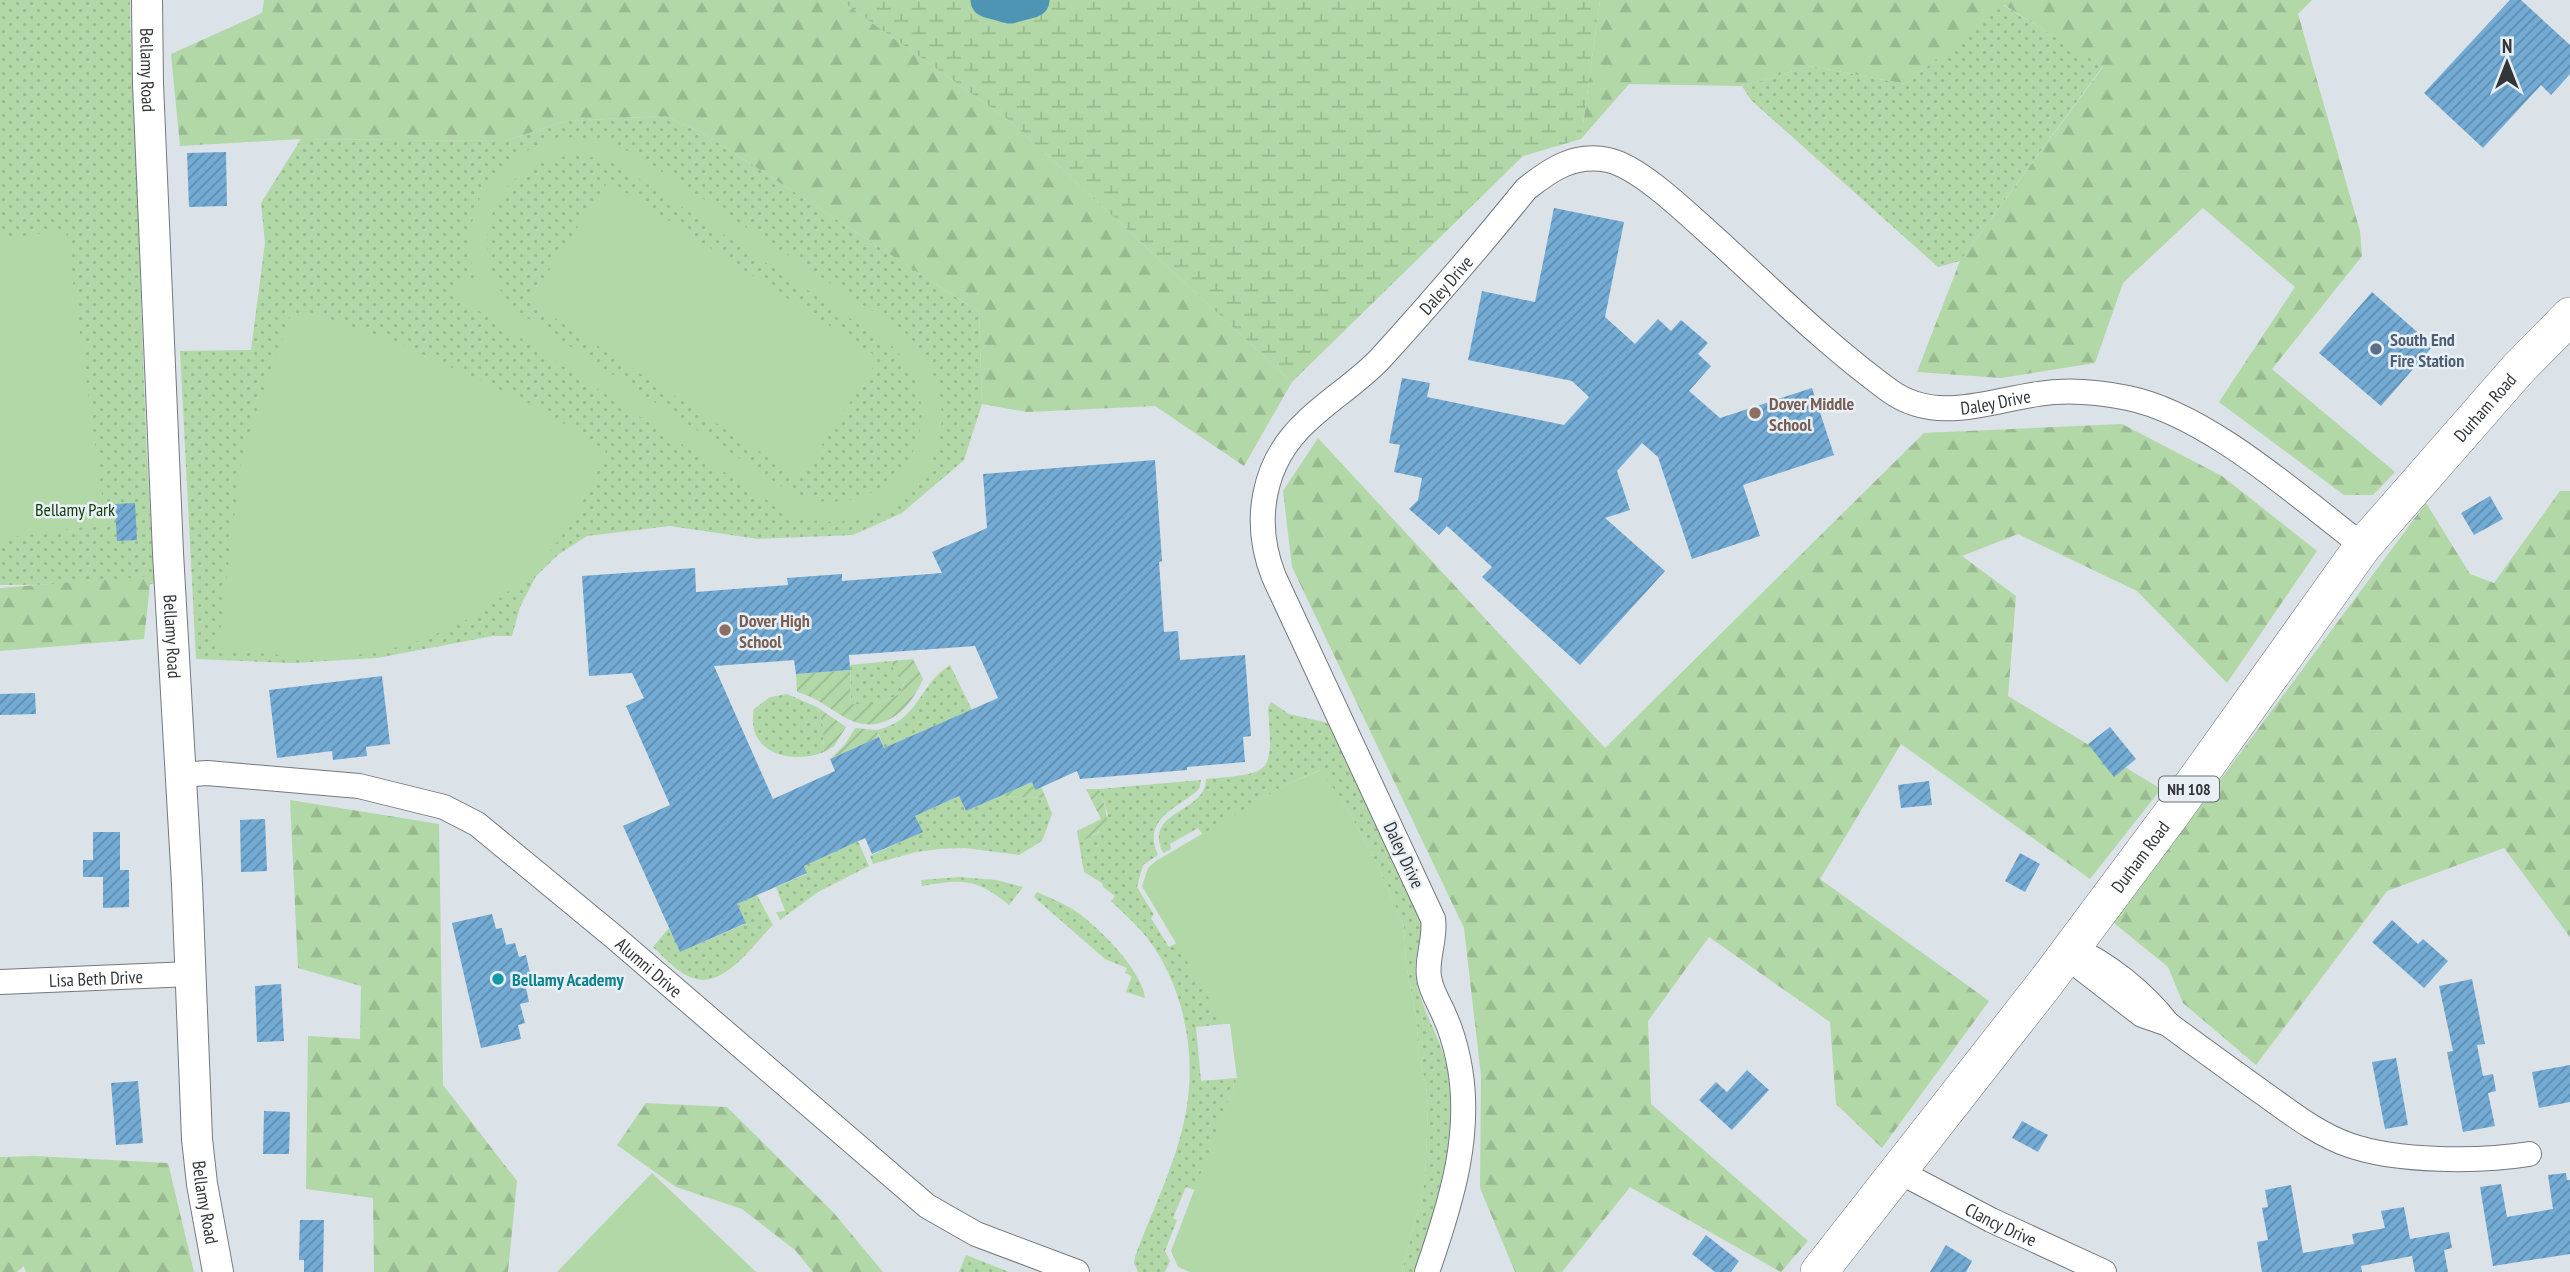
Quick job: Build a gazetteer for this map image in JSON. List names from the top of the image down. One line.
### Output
{"streets":{"main road":["Durham Road","NH 108"],"street":["Bellamy Road","Daley Drive","Alumni Drive","Lisa Beth Drive","Clancy Drive"]},"crossings":[["Bellamy Road","Alumni Drive"],["Bellamy Road","Lisa Beth Drive"],["Daley Drive","Durham Road"],["Durham Road","Clancy Drive"]],"parks":["Bellamy Park"],"places":["South End Fire Station","Dover Middle School","Dover High School","Bellamy Academy"],"north":"top"}
